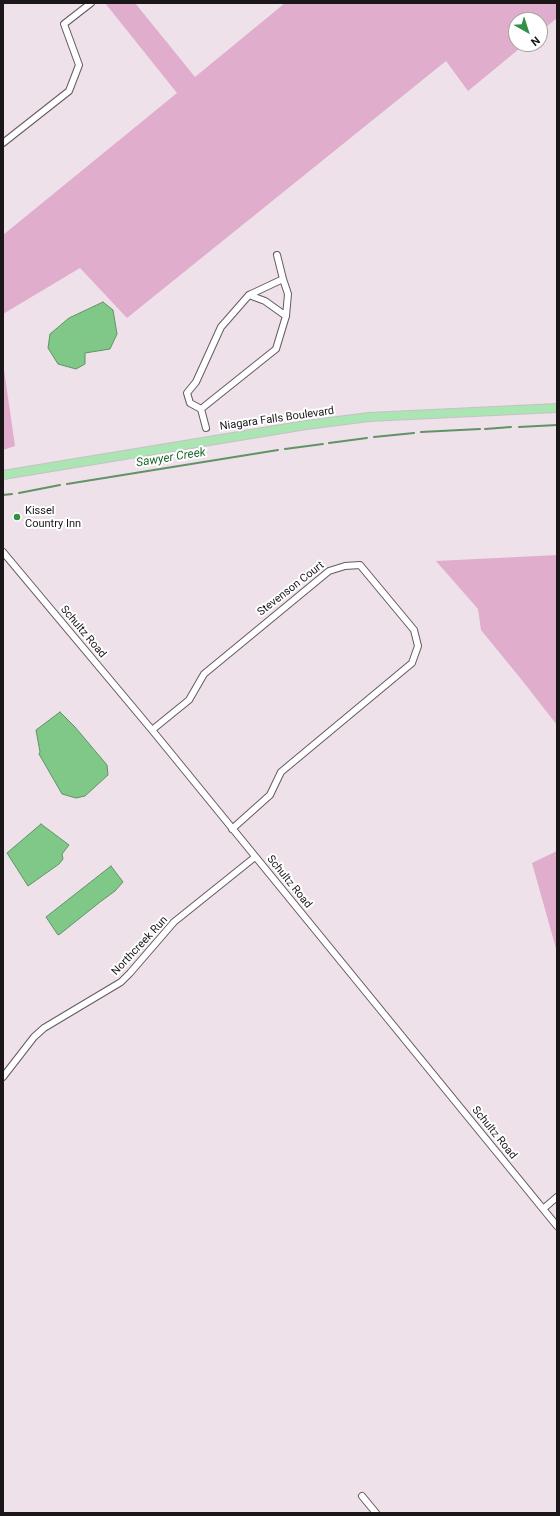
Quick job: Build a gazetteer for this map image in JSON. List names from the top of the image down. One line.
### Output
{"streets":{"main road":["Niagara Falls Boulevard"],"street":["Stevenson Court","Schultz Road","Northcreek Run"]},"crossings":[["Stevenson Court","Schultz Road"],["Schultz Road","Northcreek Run"]],"water":["Sawyer Creek"],"places":["Kissel Country Inn"],"north":"bottom right"}
